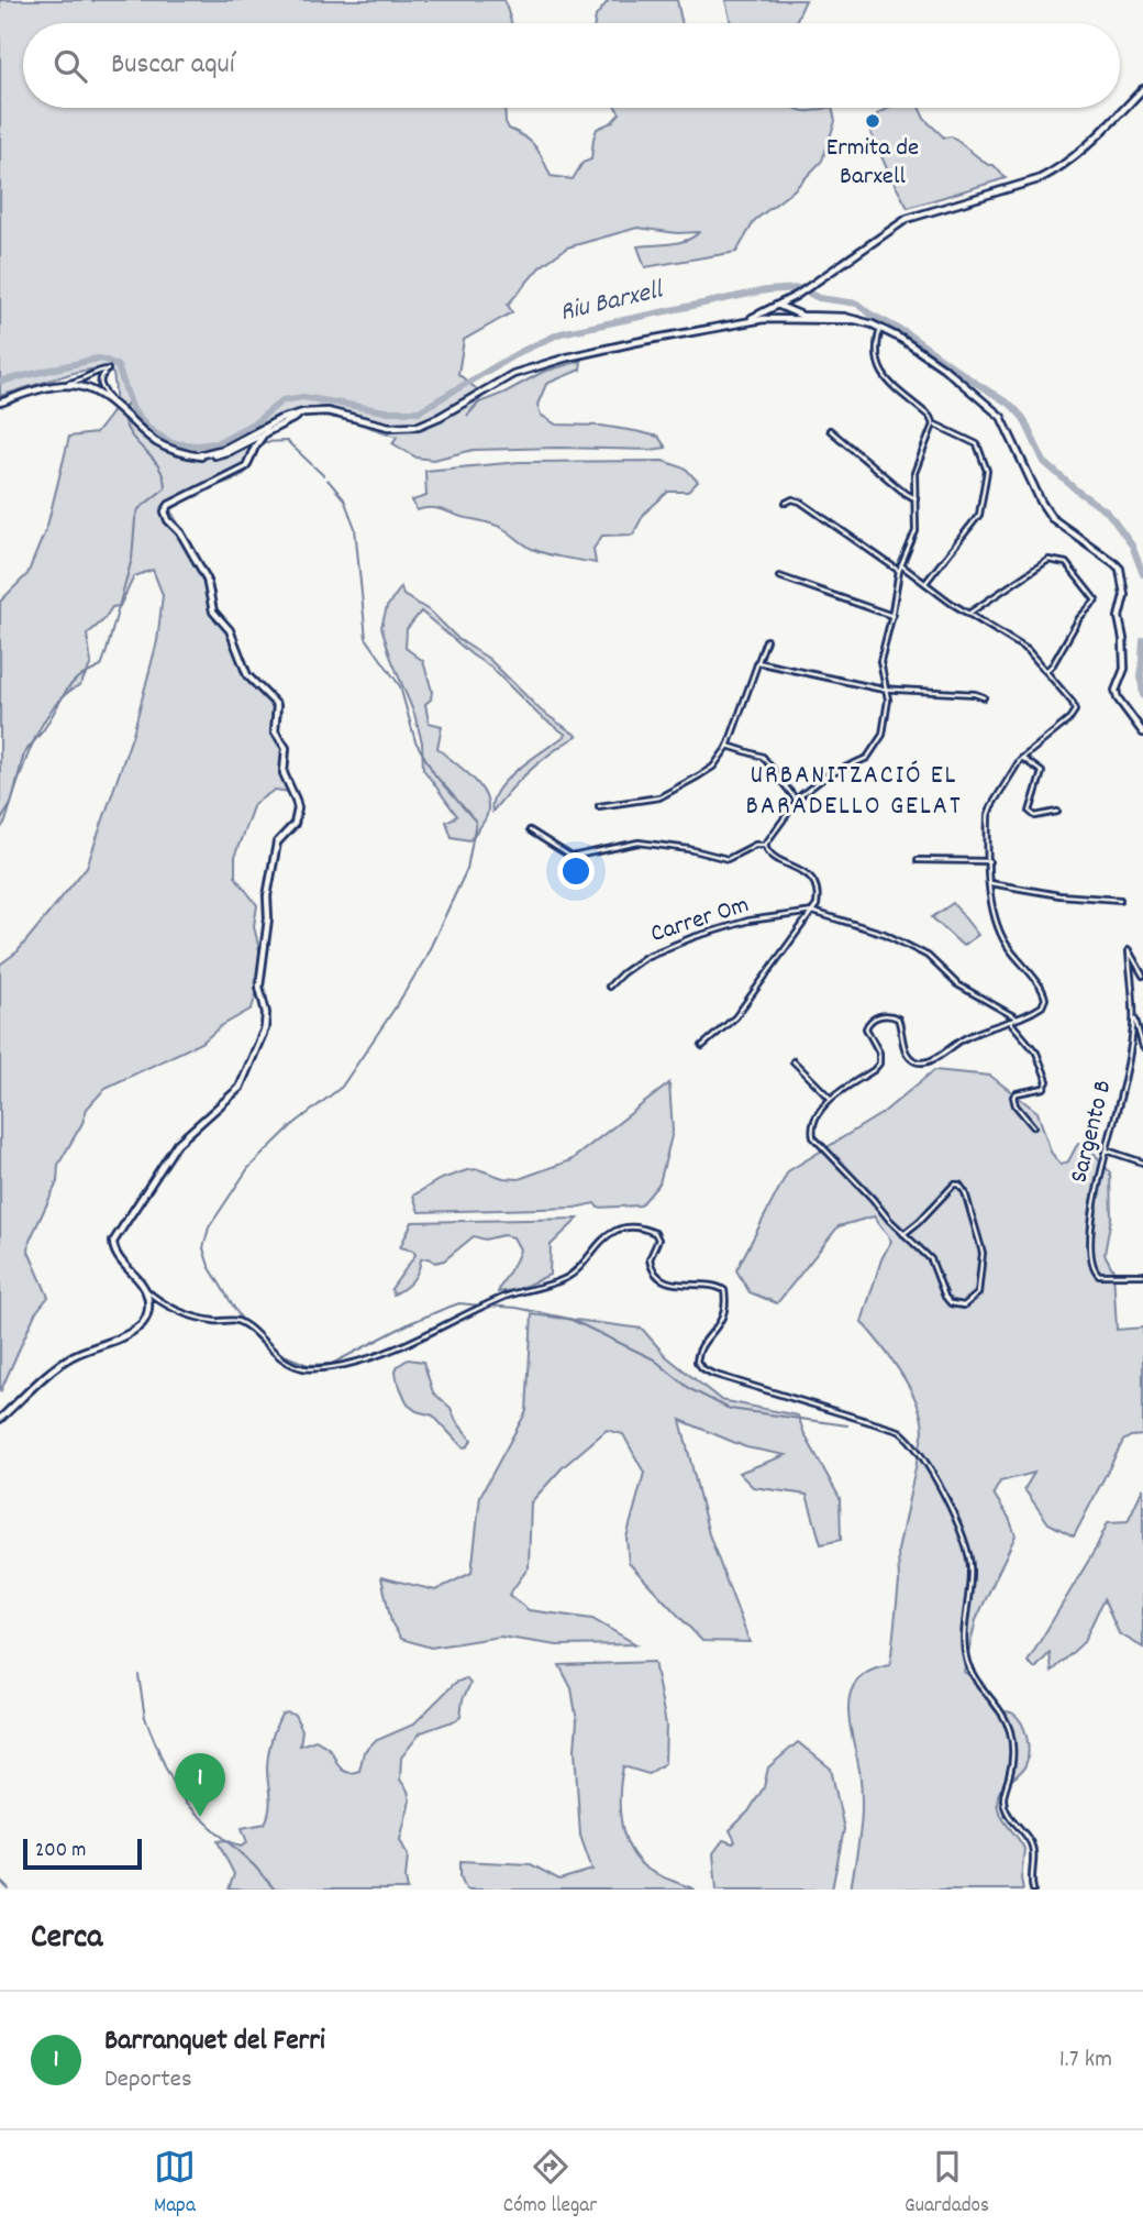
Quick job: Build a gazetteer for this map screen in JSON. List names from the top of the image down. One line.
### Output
{"streets":{"street":["Carrer Om","Sargento B"]},"districts":["URBANITZACIÓ EL BARADELLO GELAT"],"water":["Riu Barxell"],"places":["Ermita de Barxell"],"scale_bar":"200 m","page":{"search":"Buscar aquí","pins":"1","scale":"200 m","heading":"Cerca","list":[{"mark":"1","name":"Barranquet del Ferri","note":"Deportes","value":"1.7 km"}],"nav":["Mapa","Cómo llegar","Guardados"]}}
